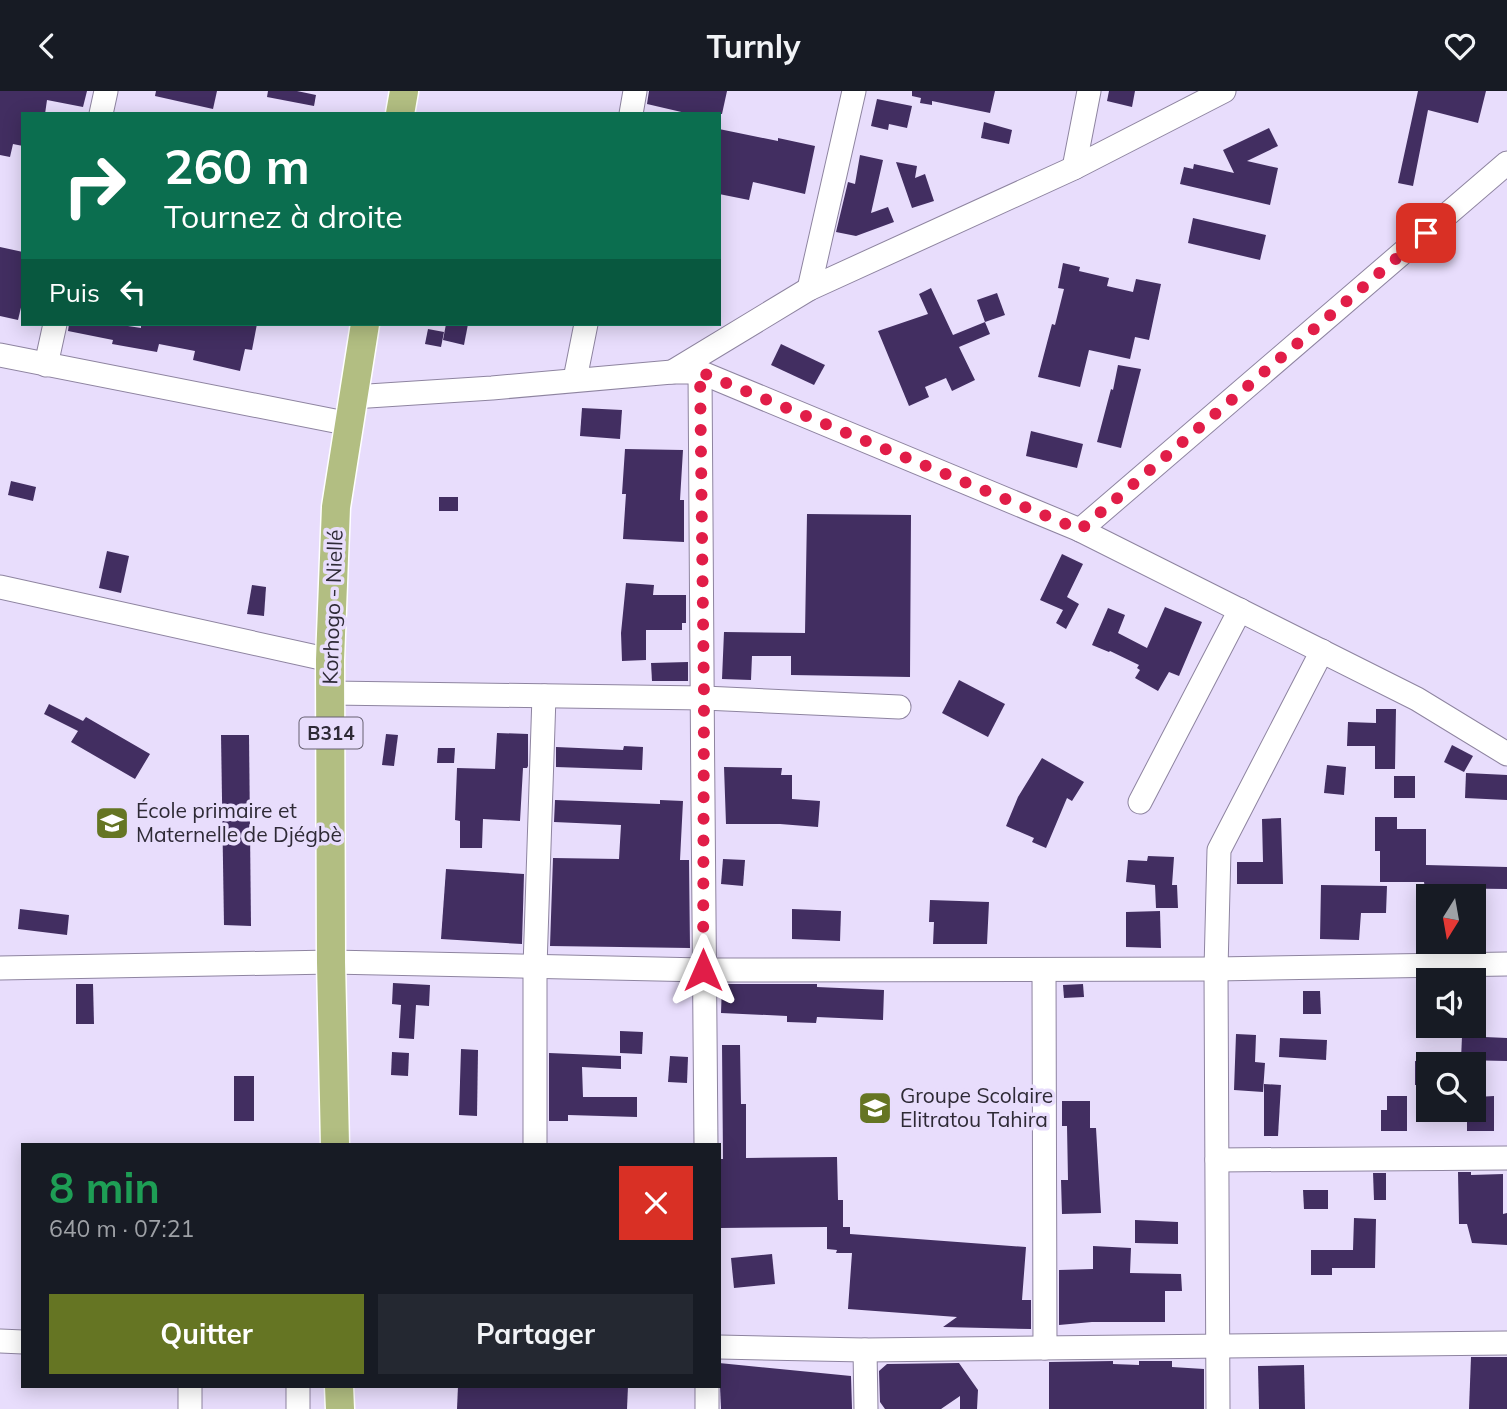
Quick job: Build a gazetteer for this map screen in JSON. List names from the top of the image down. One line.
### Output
{"streets":{"main road":["Korhogo - Niellé","B314"]},"places":{"school or university":["École primaire et Maternelle de Djégbè","Groupe Scolaire Elitratou Tahira"]},"north":"bottom","page":{"header":"Turnly","turn":["260 m","Tournez à droite"],"then":"Puis","heading":["8 min","640 m · 07:21"],"buttons":["Quitter","Partager"]}}
